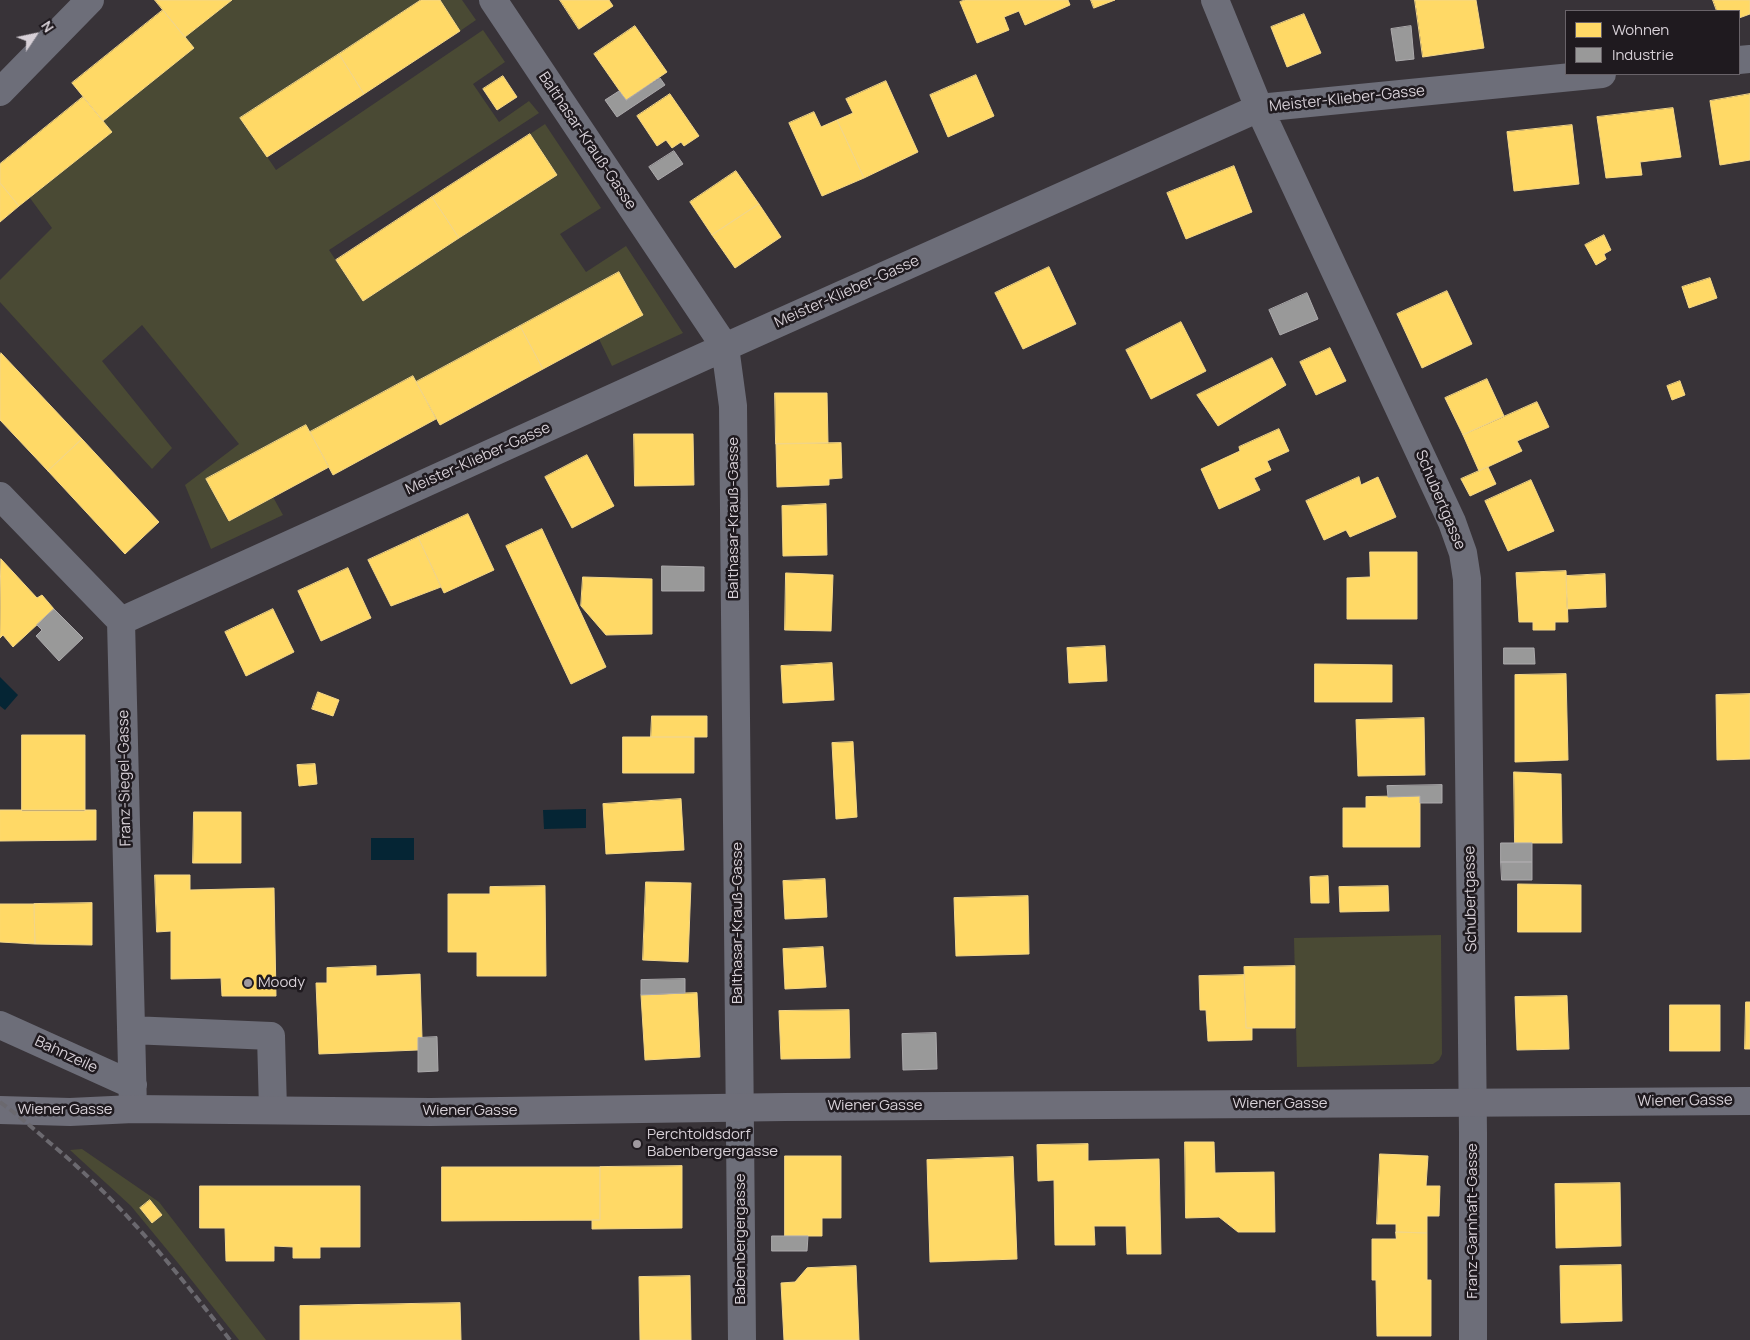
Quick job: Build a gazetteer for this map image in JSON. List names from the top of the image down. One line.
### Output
{"streets":{"main road":["Wiener Gasse"],"street":["Meister-Klieber-Gasse","Balthasar-Krauß-Gasse","Schubertgasse","Franz-Siegel-Gasse","Bahnzeile","Franz-Garnhaft-Gasse","Babenbergergasse"]},"crossings":[["Meister-Klieber-Gasse","Balthasar-Krauß-Gasse"],["Meister-Klieber-Gasse","Schubertgasse"],["Meister-Klieber-Gasse","Franz-Siegel-Gasse"],["Balthasar-Krauß-Gasse","Wiener Gasse"],["Balthasar-Krauß-Gasse","Babenbergergasse"],["Schubertgasse","Wiener Gasse"],["Schubertgasse","Franz-Garnhaft-Gasse"],["Franz-Siegel-Gasse","Bahnzeile"],["Franz-Siegel-Gasse","Wiener Gasse"],["Bahnzeile","Wiener Gasse"],["Wiener Gasse","Franz-Garnhaft-Gasse"],["Wiener Gasse","Babenbergergasse"]],"places":["Moody","Perchtoldsdorf Babenbergergasse"],"legend":["Wohnen","Industrie"],"north":"top right"}
